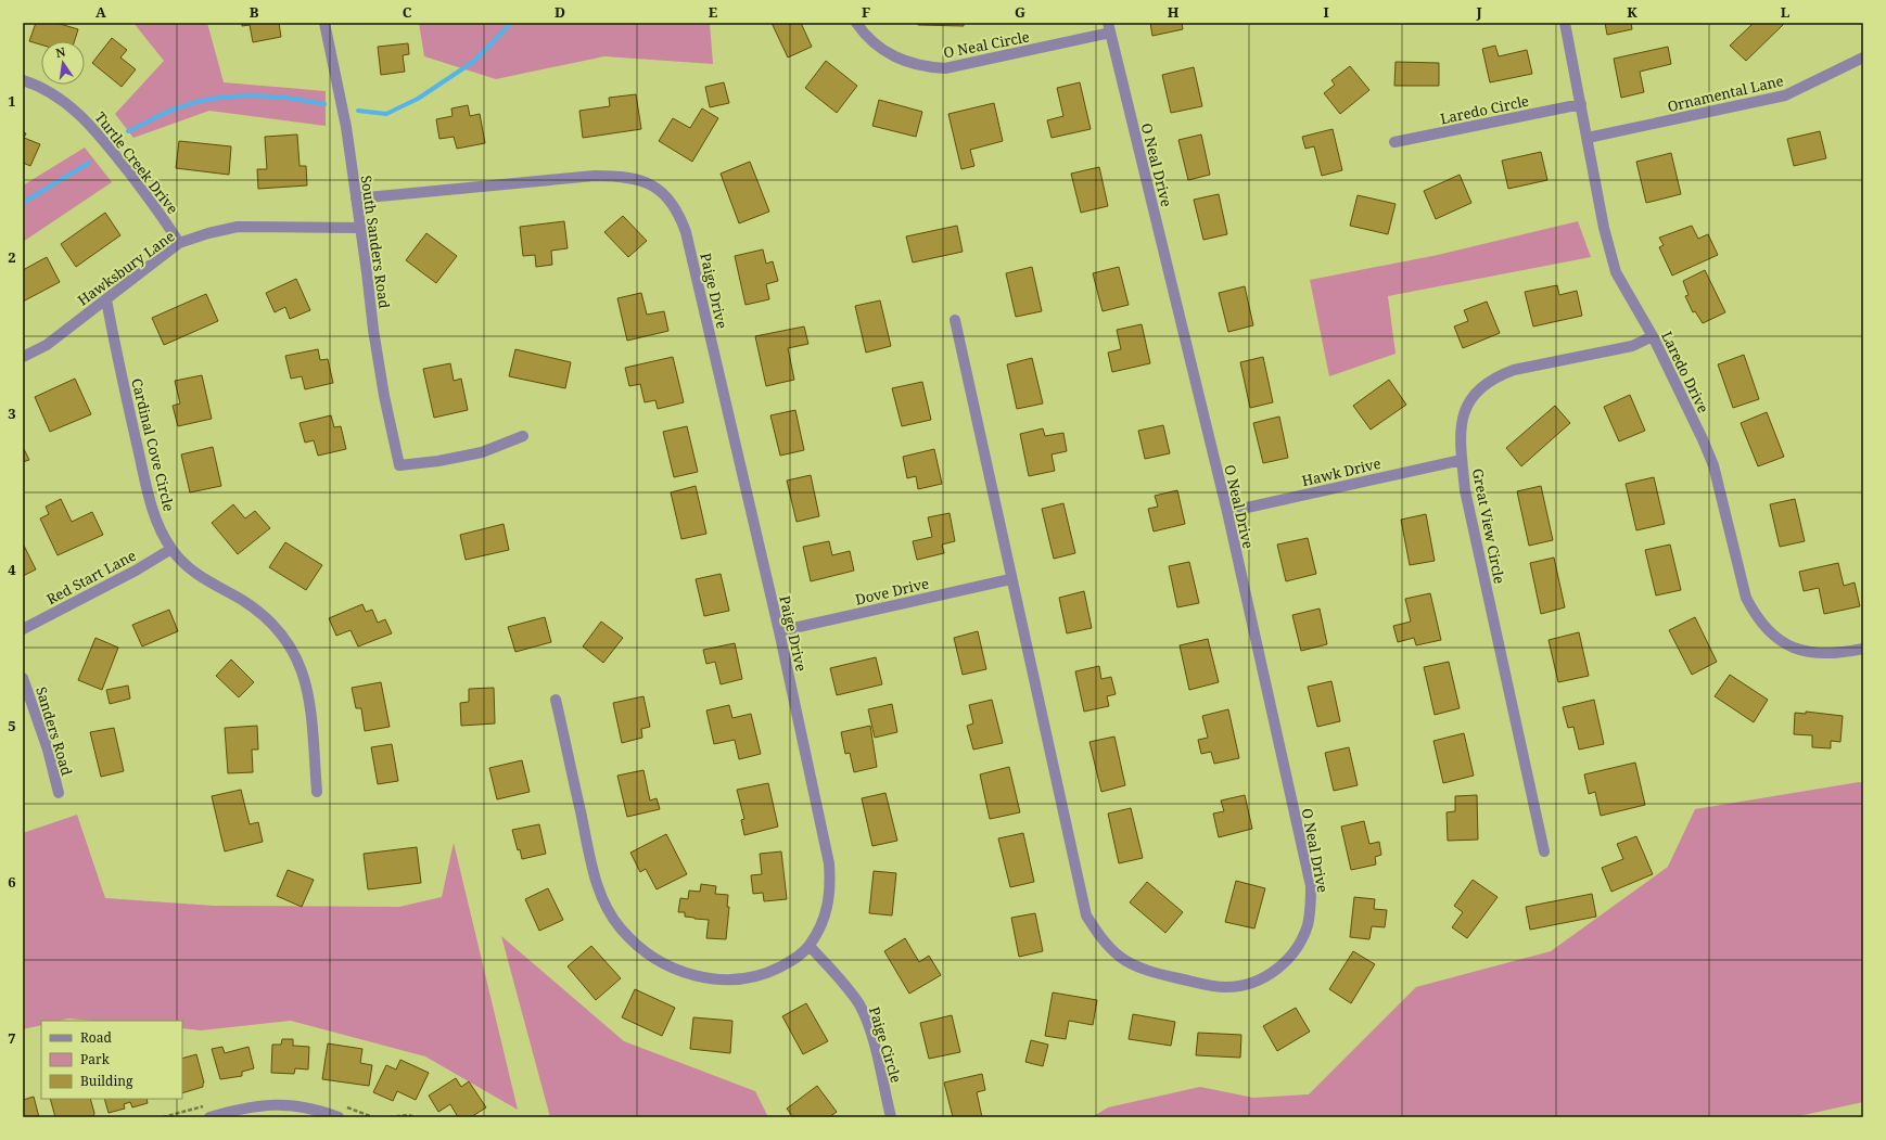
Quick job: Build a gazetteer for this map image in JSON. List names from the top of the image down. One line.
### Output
{"streets":{"street":["O Neal Circle","Ornamental Lane","Laredo Circle","Turtle Creek Drive","O Neal Drive","South Sanders Road","Hawksbury Lane","Paige Drive","Laredo Drive","Cardinal Cove Circle","Hawk Drive","Great View Circle","Red Start Lane","Dove Drive","Sanders Road","Paige Circle"]},"crossings":[["O Neal Circle","O Neal Drive"],["Ornamental Lane","Laredo Drive"],["Laredo Circle","Laredo Drive"],["Turtle Creek Drive","Hawksbury Lane"],["O Neal Drive","Hawk Drive"],["O Neal Drive","Dove Drive"],["South Sanders Road","Hawksbury Lane"],["South Sanders Road","Paige Drive"],["Hawksbury Lane","Cardinal Cove Circle"],["Paige Drive","Dove Drive"],["Paige Drive","Paige Circle"],["Laredo Drive","Great View Circle"],["Cardinal Cove Circle","Red Start Lane"],["Hawk Drive","Great View Circle"]],"legend":["Road","Park","Building"],"north":"top","grid":{"columns":["A","B","C","D","E","F","G","H","I","J","K","L"],"rows":["1","2","3","4","5","6","7"]}}
